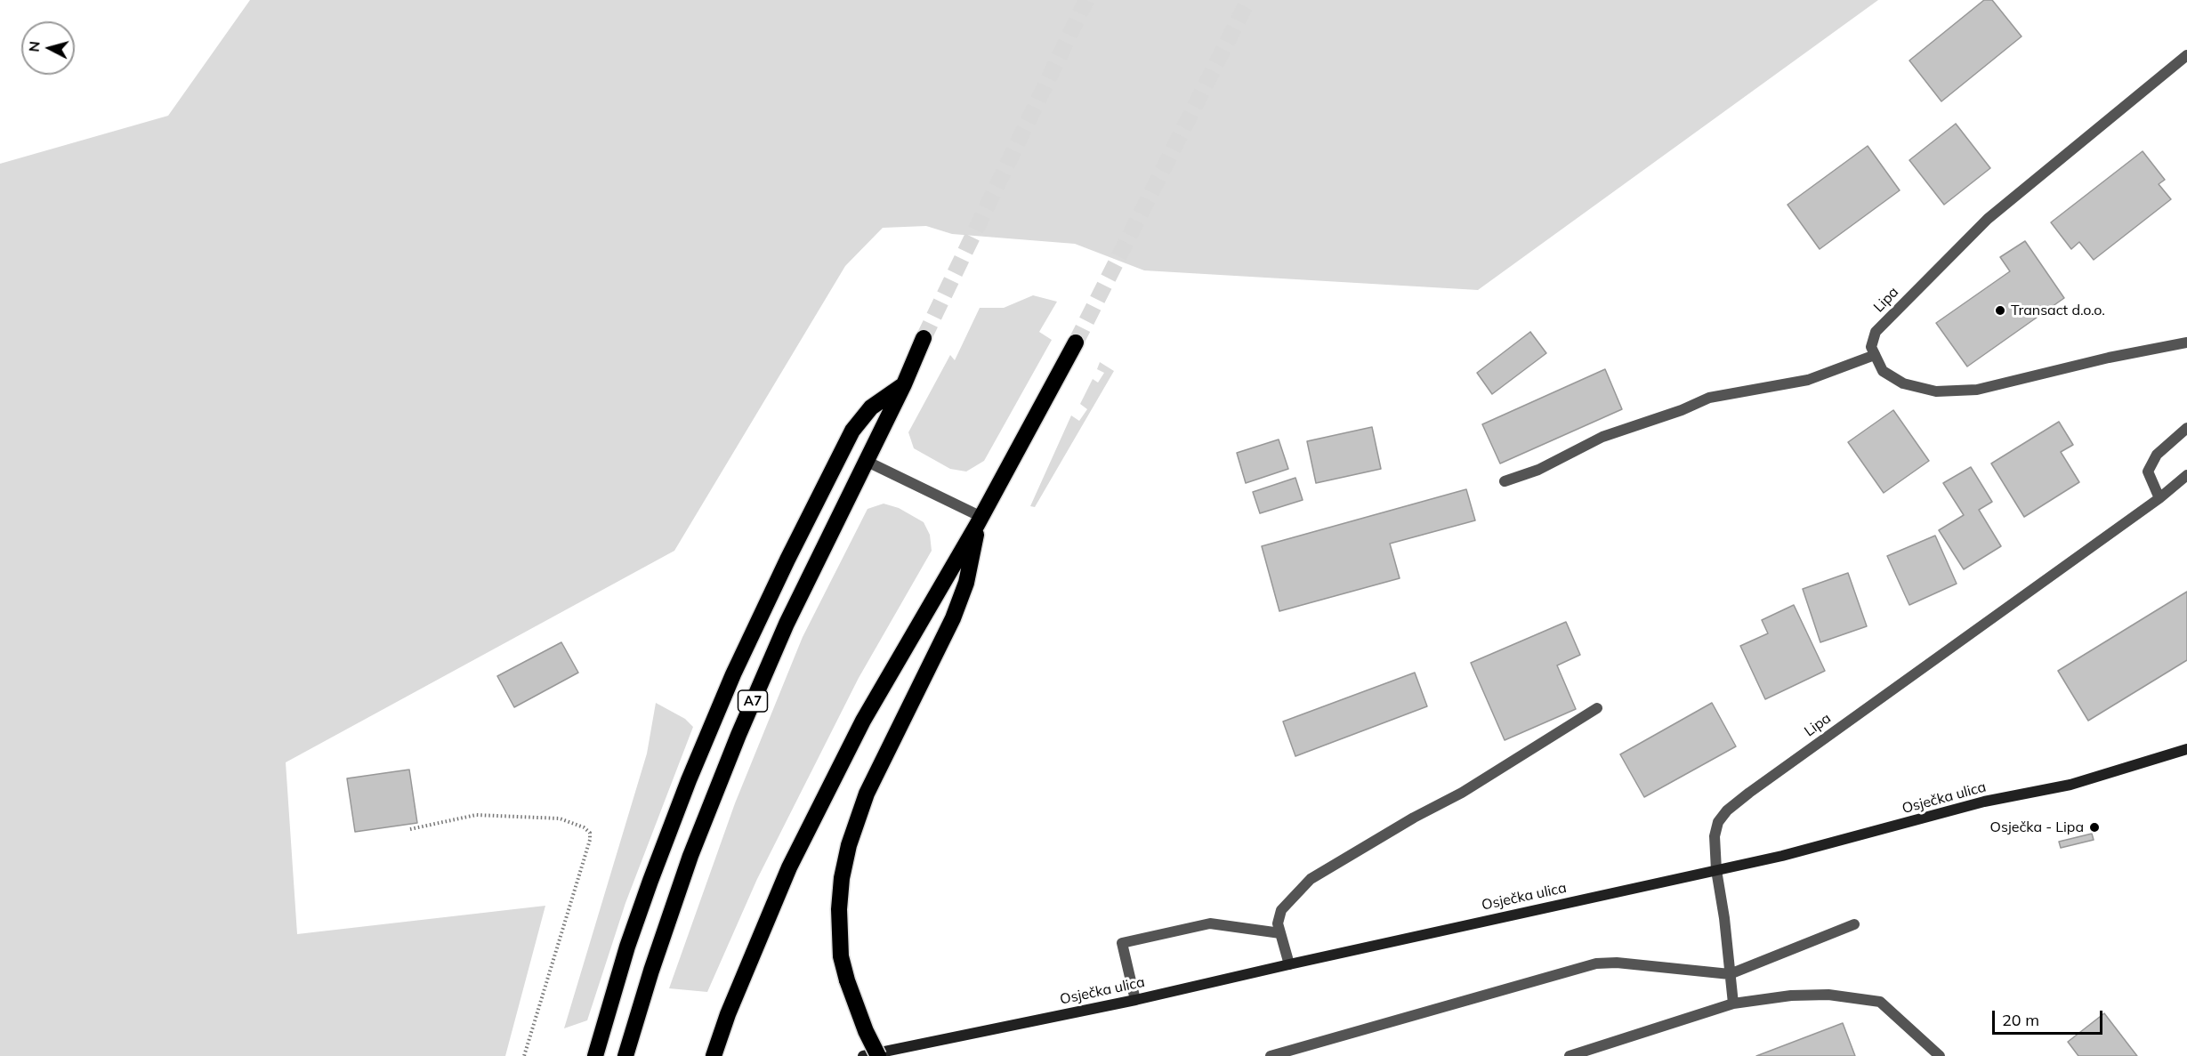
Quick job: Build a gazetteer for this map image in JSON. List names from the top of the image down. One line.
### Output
{"streets":{"highway":["A7"],"main road":["Osječka ulica"],"street":["Lipa"]},"crossings":[["Lipa","Osječka ulica"]],"places":["Transact d.o.o.","Osječka - Lipa"],"scale_bar":"20 m","north":"left"}
